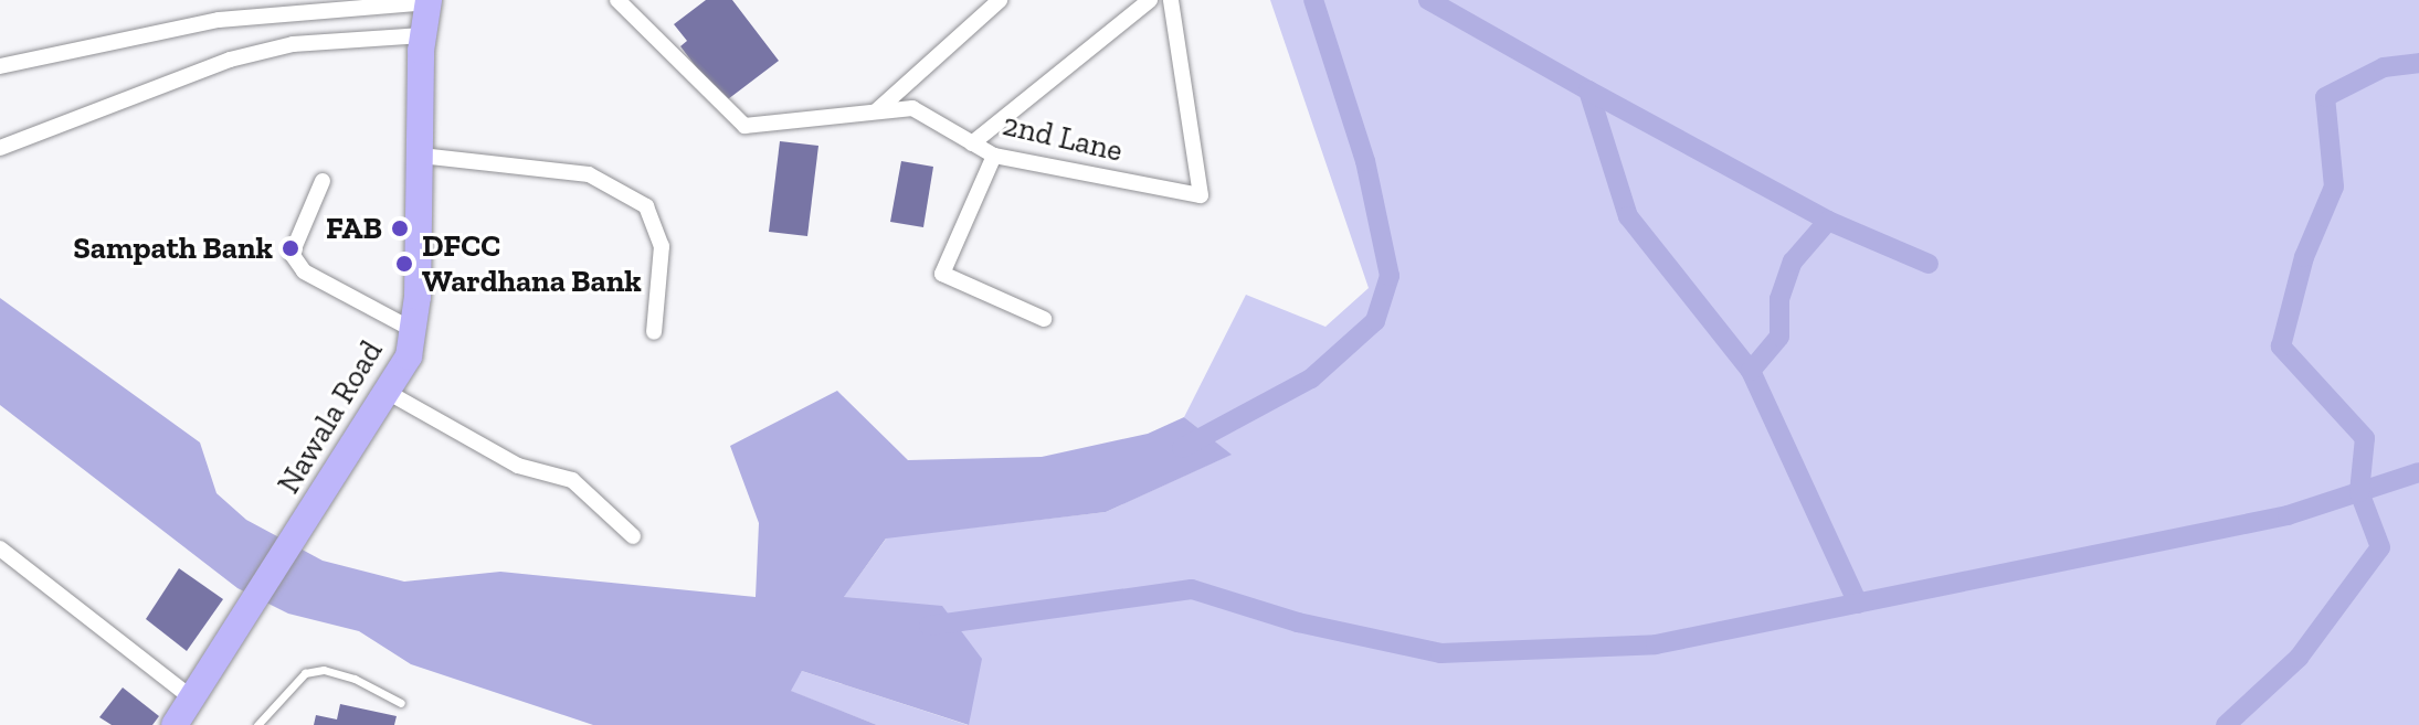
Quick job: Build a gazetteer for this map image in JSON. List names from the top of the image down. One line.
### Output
{"streets":{"main road":["Nawala Road"],"street":["2nd Lane"]},"places":["FAB","Sampath Bank","DFCC Wardhana Bank"]}
